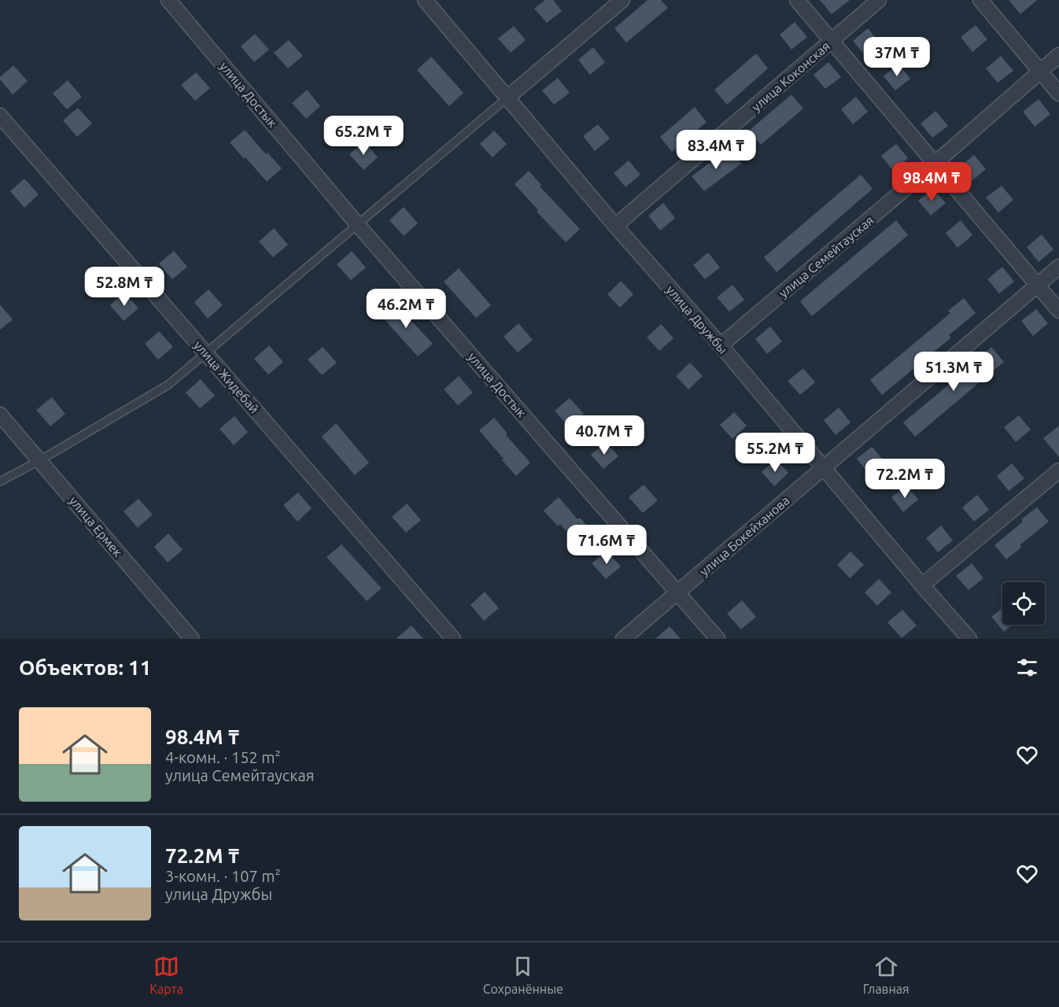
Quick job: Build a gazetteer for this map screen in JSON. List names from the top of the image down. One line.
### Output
{"streets":{"street":["улица Коконская","улица Достык","улица Семейтауская","улица Дружбы","улица Жидебай","улица Ермек","улица Бокейханова"]},"crossings":[["улица Коконская","улица Дружбы"],["улица Достык","улица Бокейханова"],["улица Семейтауская","улица Дружбы"],["улица Дружбы","улица Бокейханова"]],"page":{"price":["37M ₸","65.2M ₸","83.4M ₸","98.4M ₸","52.8M ₸","46.2M ₸","51.3M ₸","40.7M ₸","55.2M ₸","72.2M ₸","71.6M ₸"],"heading":"Объектов: 11","list":[{"name":"98.4M ₸","note":"4-комн. · 152 m² · улица Семейтауская"},{"name":"72.2M ₸","note":"3-комн. · 107 m² · улица Дружбы"}],"tabs":["Карта","Сохранённые","Главная"]}}
